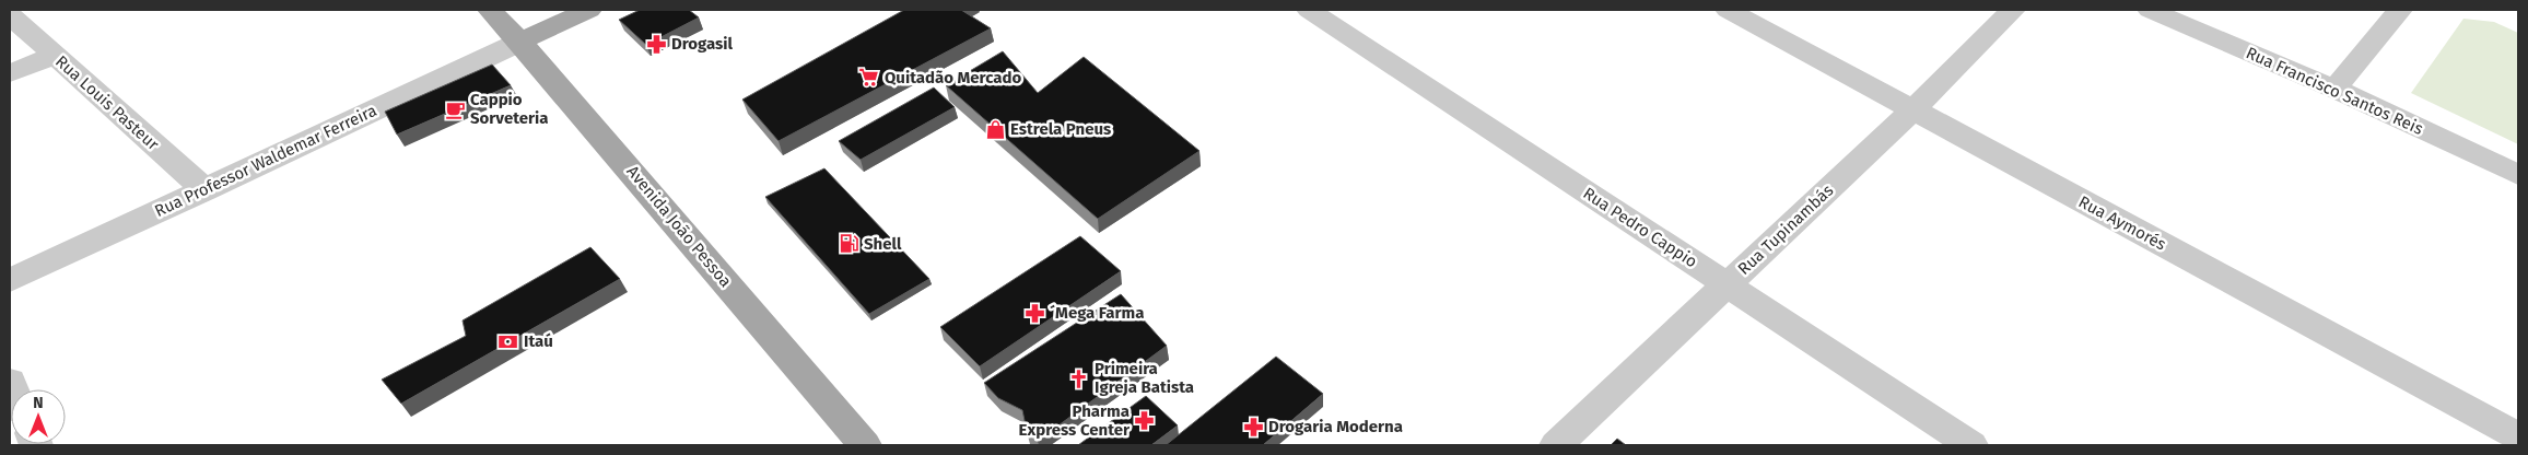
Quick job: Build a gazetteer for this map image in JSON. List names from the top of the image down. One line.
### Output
{"streets":{"main road":["Avenida João Pessoa"],"street":["Rua Francisco Santos Reis","Rua Louis Pasteur","Rua Professor Waldemar Ferreira","Rua Aymorés","Rua Pedro Cappio","Rua Tupinambás"]},"crossings":[["Rua Louis Pasteur","Rua Professor Waldemar Ferreira"],["Rua Professor Waldemar Ferreira","Avenida João Pessoa"],["Rua Aymorés","Rua Tupinambás"],["Rua Pedro Cappio","Rua Tupinambás"]],"places":{"pharmacy":["Drogasil","´Mega Farma","Pharma Express Center","Drogaria Moderna"],"supermarket":["Quitadão Mercado"],"cafe":["Cappio Sorveteria"],"shop":["Estrela Pneus"],"fuel station":["Shell"],"bank":["Itaú"],"church":["Primeira Igreja Batista"]},"north":"top"}
